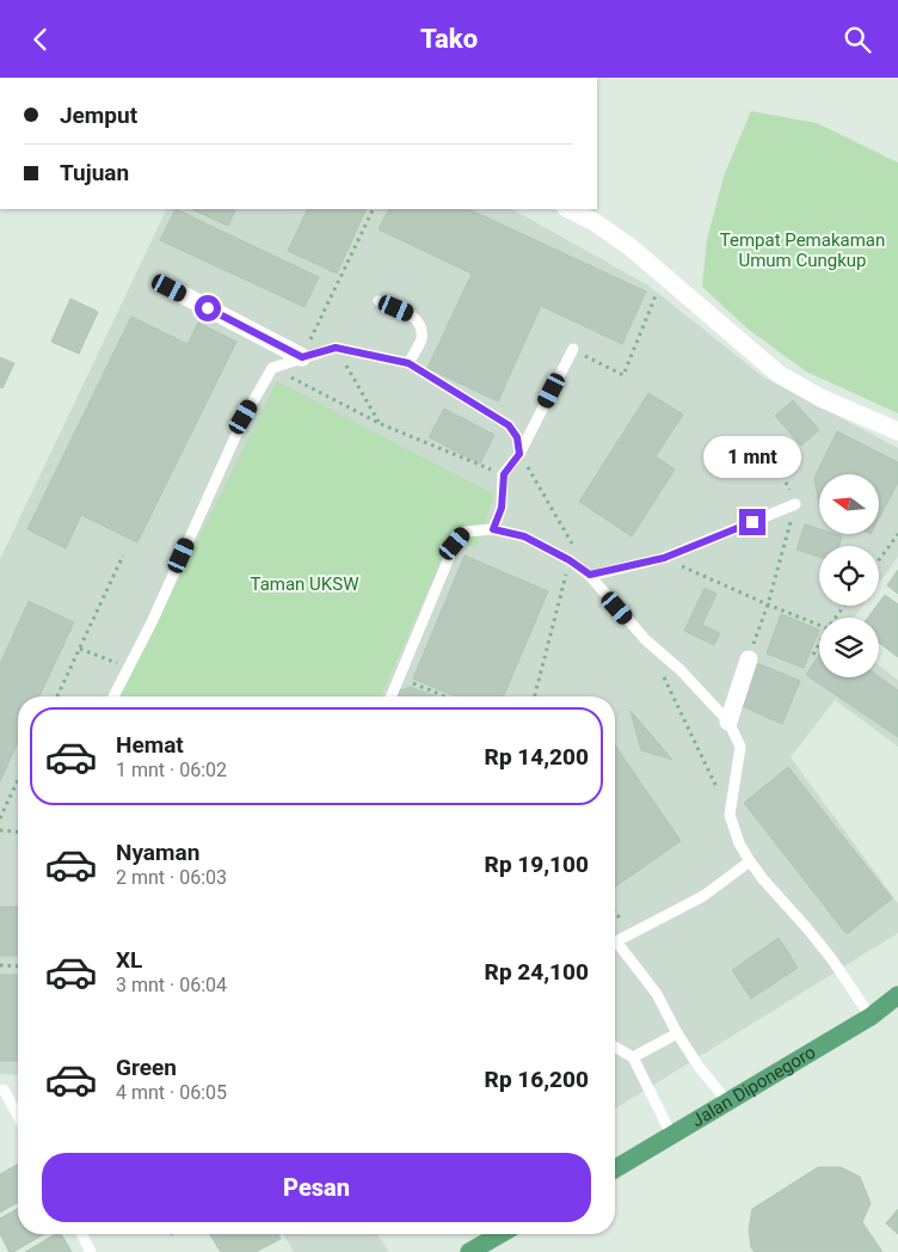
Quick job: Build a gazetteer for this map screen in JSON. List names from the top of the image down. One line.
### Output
{"streets":{"main road":["Jalan Diponegoro"]},"parks":["Tempat Pemakaman Umum Cungkup","Taman UKSW"],"north":"left","page":{"header":"Tako","banner":["Jemput","Tujuan"],"bubble":"1 mnt","list":[{"name":"Hemat","note":"1 mnt · 06:02","value":"Rp 14,200"},{"name":"Nyaman","note":"2 mnt · 06:03","value":"Rp 19,100"},{"name":"XL","note":"3 mnt · 06:04","value":"Rp 24,100"},{"name":"Green","note":"4 mnt · 06:05","value":"Rp 16,200"}],"buttons":"Pesan"}}
